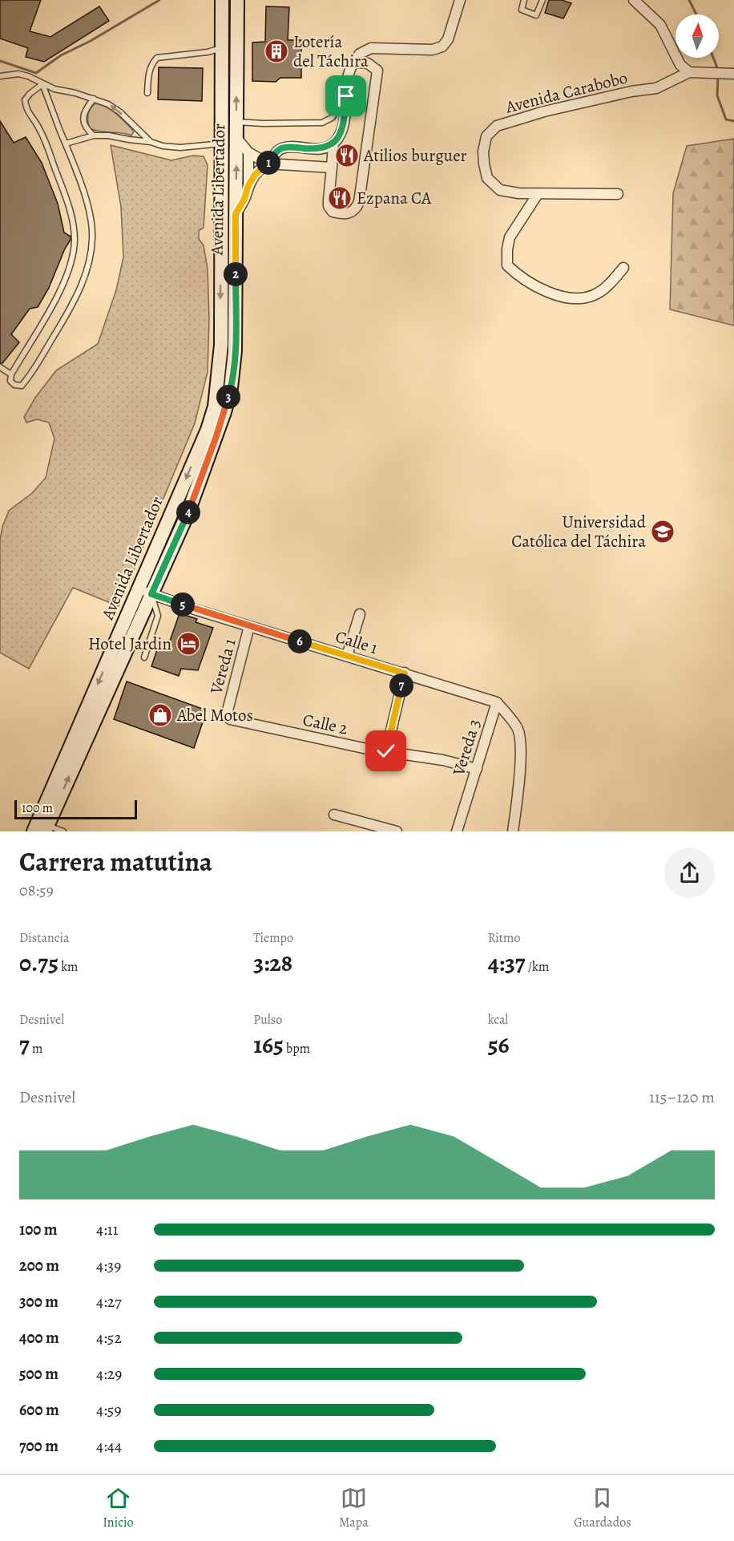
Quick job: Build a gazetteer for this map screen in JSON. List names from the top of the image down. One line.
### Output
{"streets":{"main road":["Avenida Libertador"],"street":["Avenida Carabobo","Calle 1","Vereda 1","Calle 2","Vereda 3"]},"crossings":[["Avenida Libertador","Calle 1"],["Calle 1","Vereda 1"],["Calle 1","Vereda 3"],["Vereda 1","Calle 2"],["Calle 2","Vereda 3"]],"places":{"building":["Lotería del Táchira"],"restaurant":["Atilios burguer","Ezpana CA"],"school or university":["Universidad Católica del Táchira"],"hotel":["Hotel Jardin"],"shop":["Abel Motos"]},"scale_bar":"100 m","north":"top","page":{"pins":["1","2","3","4","5","6","7"],"scale":"100 m","heading":["Carrera matutina","08:59"],"stats":[["Distancia","0.75 km"],["Tiempo","3:28"],["Ritmo","4:37 /km"],["Desnivel","7 m"],["Pulso","165 bpm"],["kcal","56"]],"chart":["Desnivel","115–120 m"],"list":[{"name":"100 m","note":"4:11"},{"name":"200 m","note":"4:39"},{"name":"300 m","note":"4:27"},{"name":"400 m","note":"4:52"},{"name":"500 m","note":"4:29"},{"name":"600 m","note":"4:59"},{"name":"700 m","note":"4:44"}],"tabs":["Inicio","Mapa","Guardados"]}}
